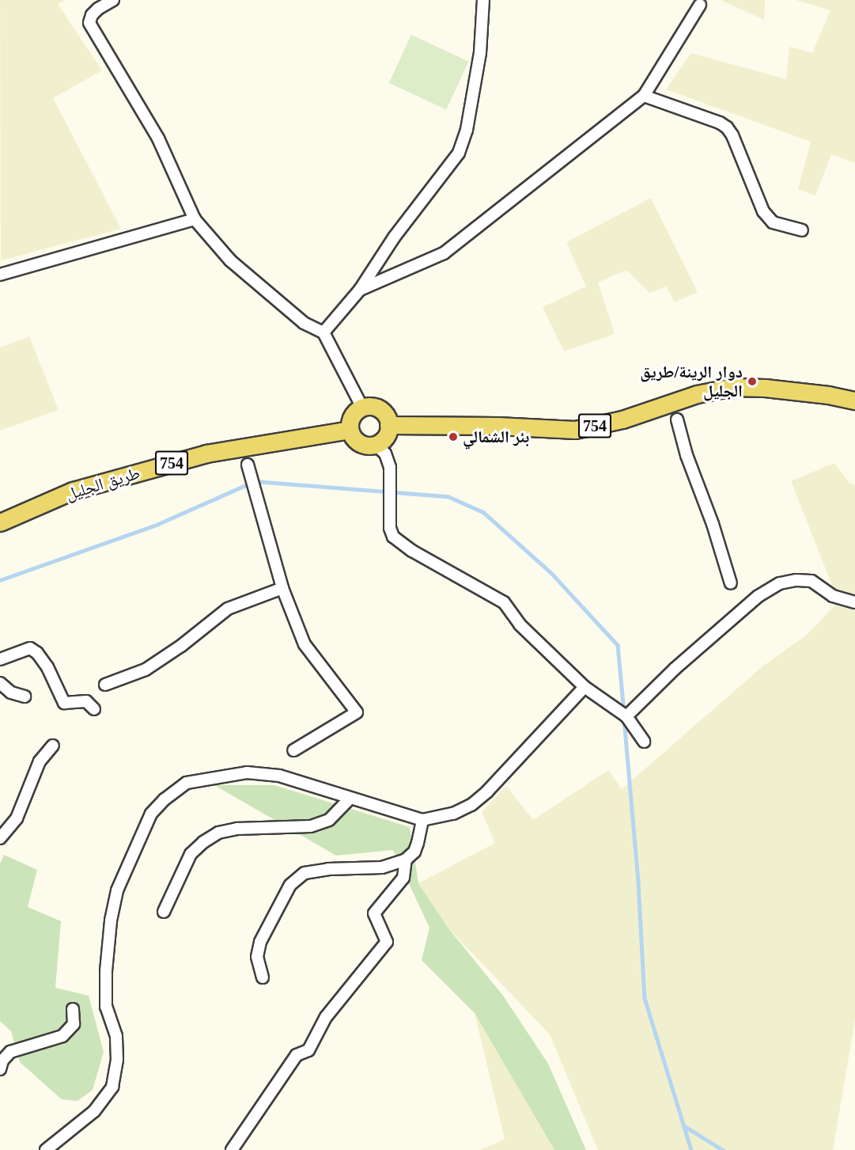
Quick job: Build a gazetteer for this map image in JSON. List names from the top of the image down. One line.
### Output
{"streets":{"main road":["754","طريق الجليل"]},"crossings":[["754","طريق الجليل"]],"places":["دوار الرينة/طريق الجليل","بئر الشمالي"]}
